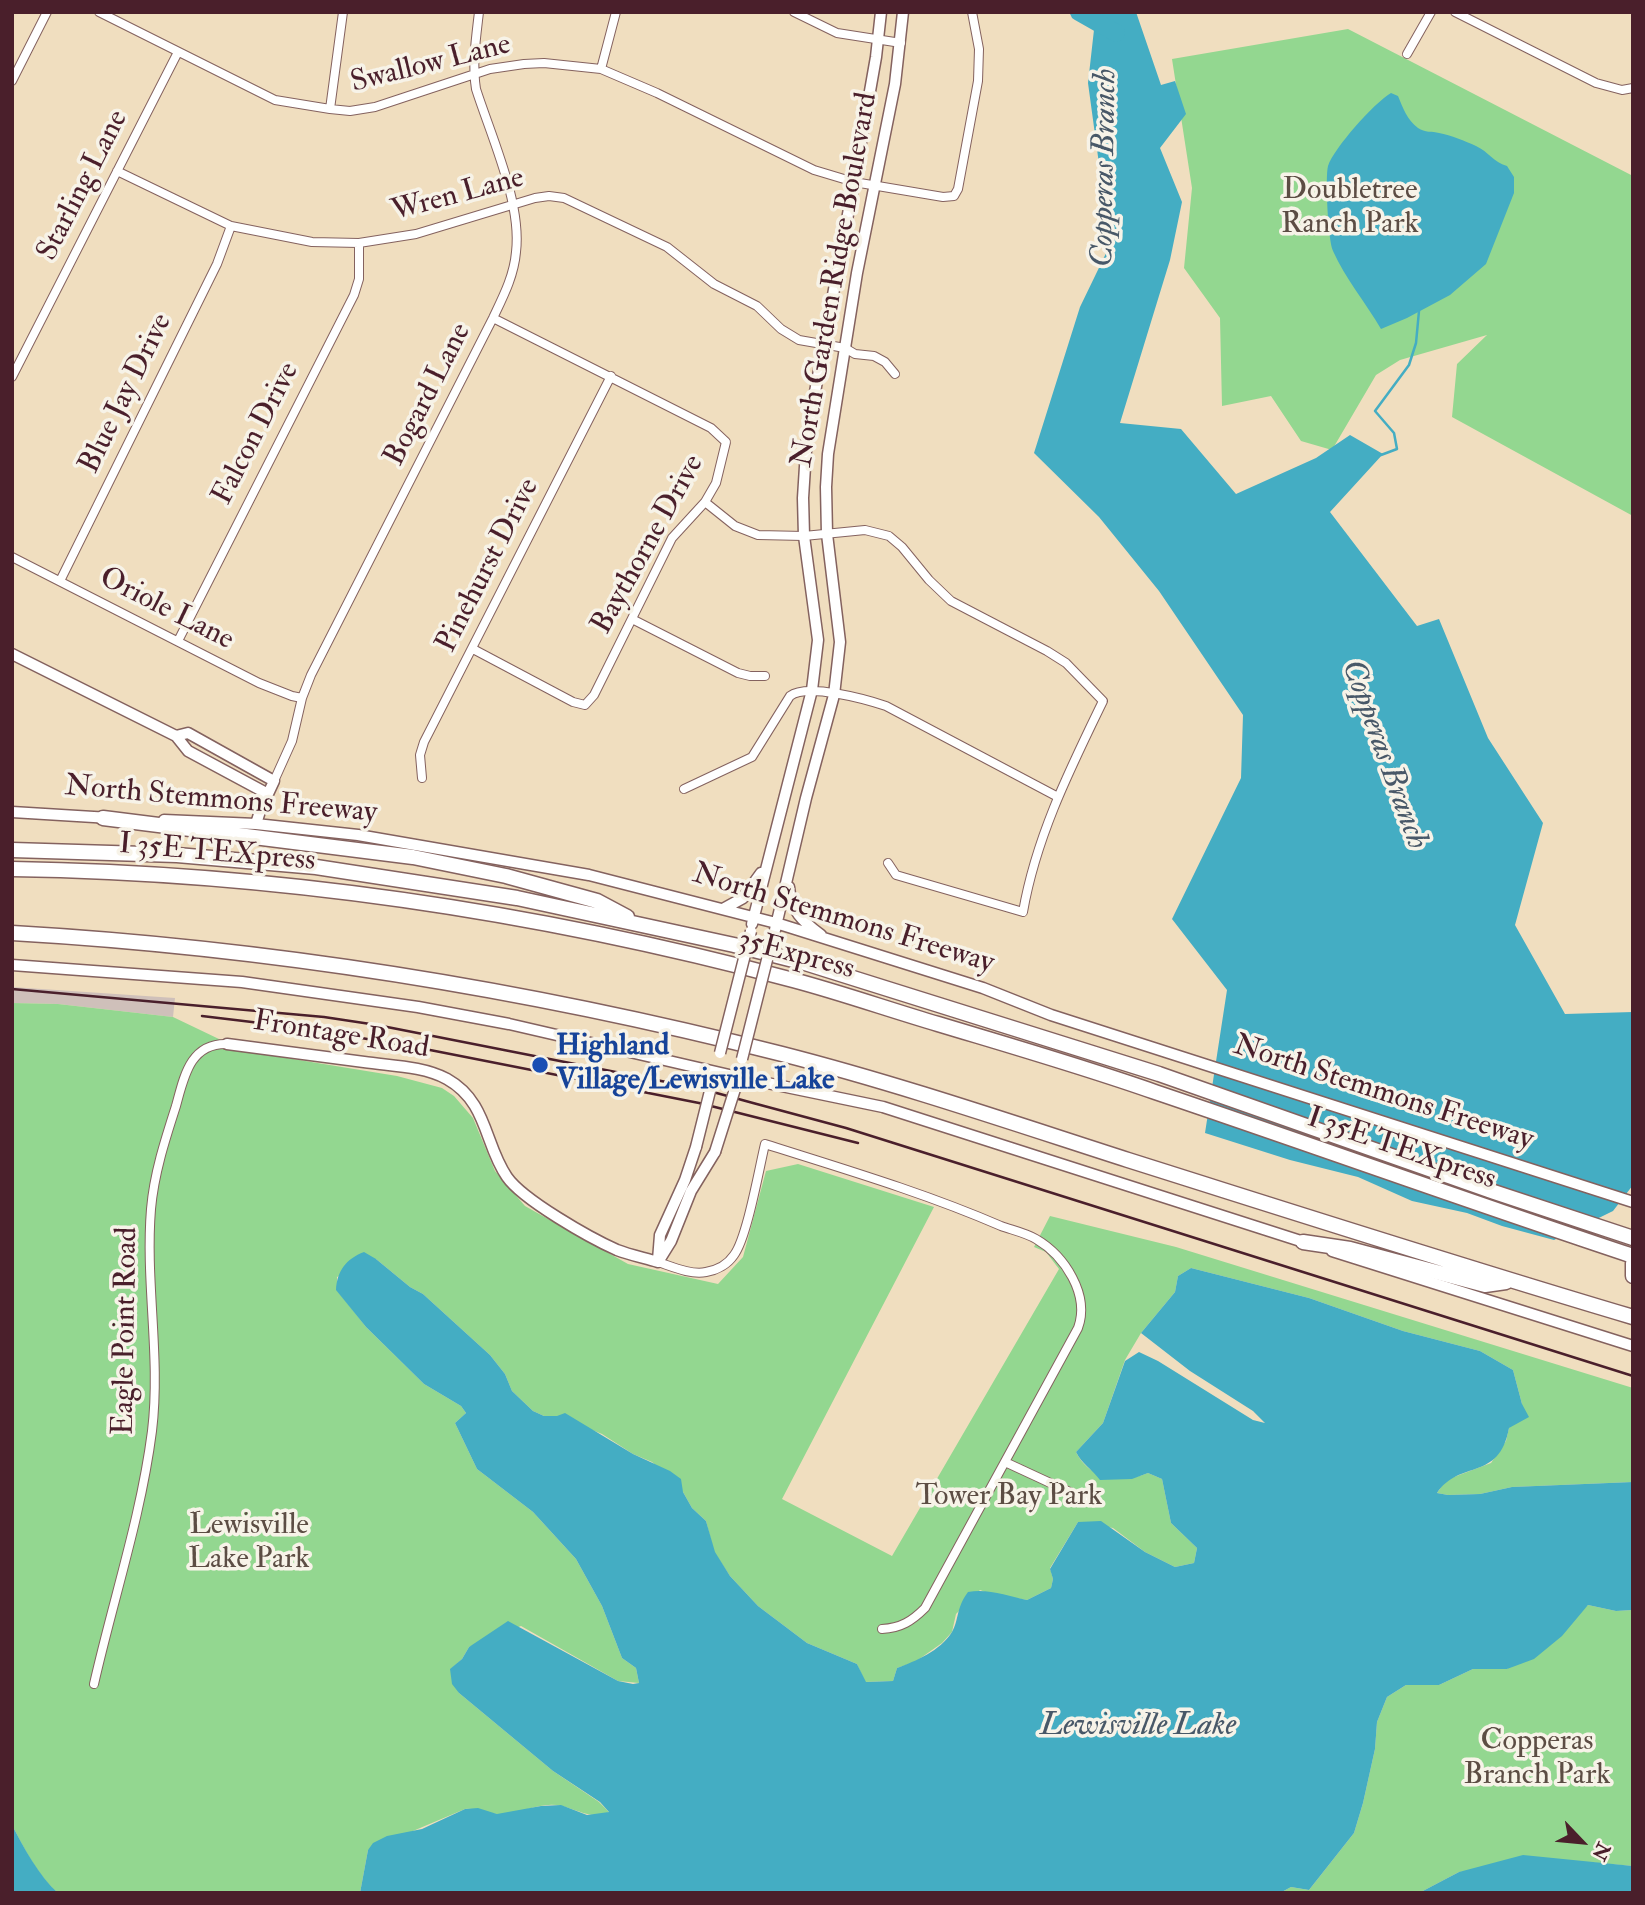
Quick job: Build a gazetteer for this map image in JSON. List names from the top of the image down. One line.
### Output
{"streets":{"highway":["North Stemmons Freeway","I 35E TEXpress","35Express"],"main road":["North Garden Ridge Boulevard","Frontage Road"],"street":["Swallow Lane","Starling Lane","Wren Lane","Blue Jay Drive","Bogard Lane","Falcon Drive","Baythorne Drive","Pinehurst Drive","Oriole Lane","Eagle Point Road"]},"crossings":[["Swallow Lane","Starling Lane"],["Swallow Lane","North Garden Ridge Boulevard"],["Swallow Lane","Bogard Lane"],["Starling Lane","Wren Lane"],["Wren Lane","North Garden Ridge Boulevard"],["Wren Lane","Blue Jay Drive"],["Wren Lane","Bogard Lane"],["Wren Lane","Falcon Drive"],["North Garden Ridge Boulevard","North Stemmons Freeway"],["North Garden Ridge Boulevard","Frontage Road"],["Blue Jay Drive","Oriole Lane"],["Bogard Lane","Oriole Lane"],["Falcon Drive","Oriole Lane"],["Baythorne Drive","Pinehurst Drive"],["I 35E TEXpress","35Express"],["Frontage Road","Eagle Point Road"]],"water":["Copperas Branch","Lewisville Lake"],"parks":["Doubletree Ranch Park","Tower Bay Park","Lewisville Lake Park","Copperas Branch Park"],"places":["Highland Village/Lewisville Lake"],"north":"bottom right"}
